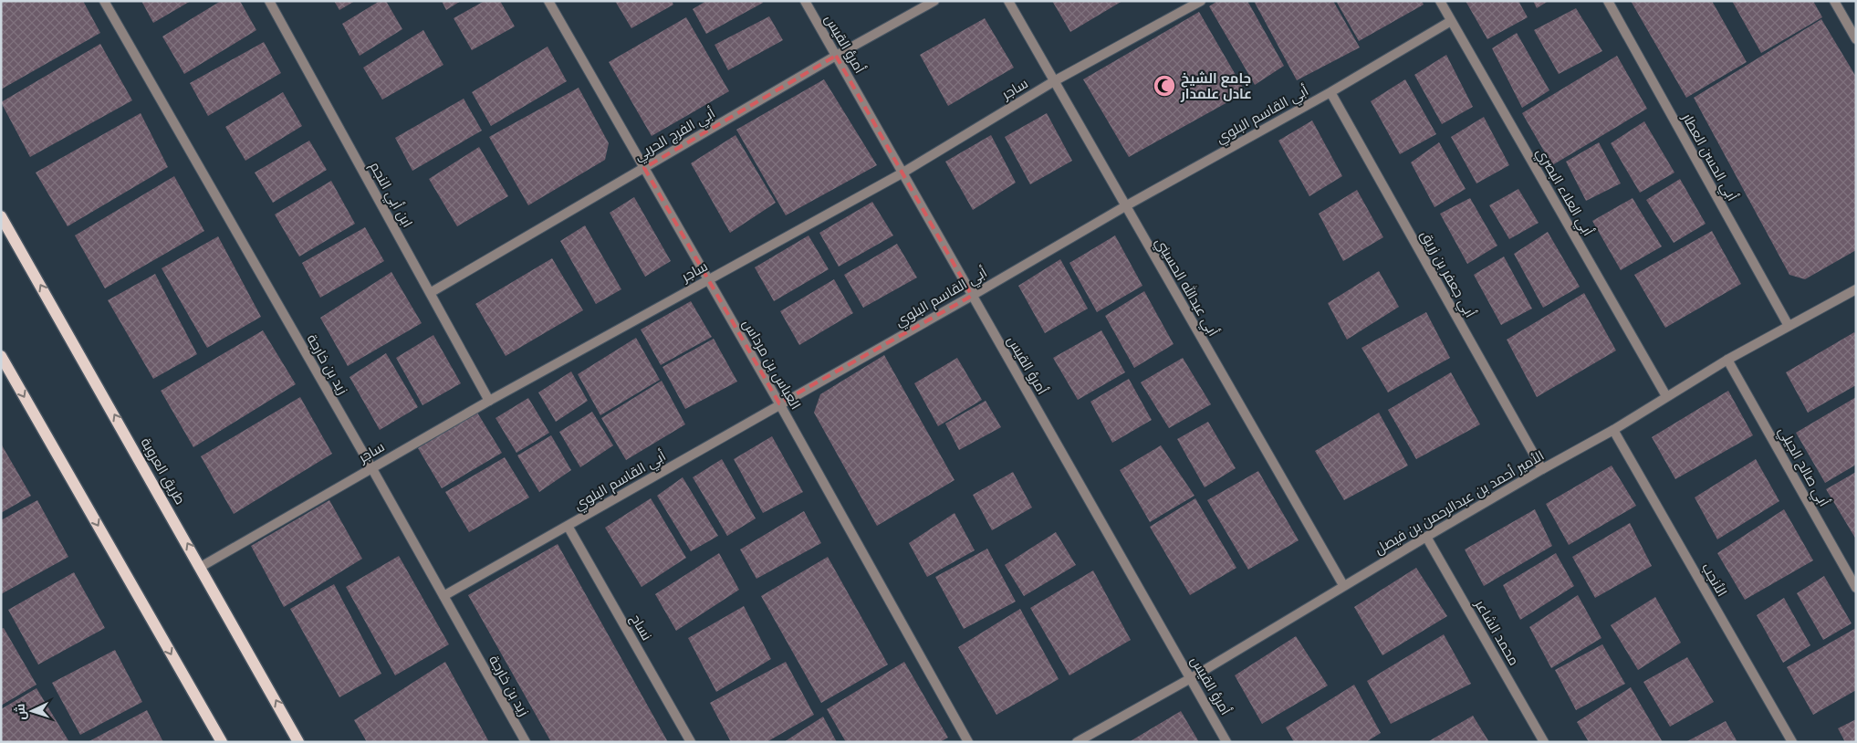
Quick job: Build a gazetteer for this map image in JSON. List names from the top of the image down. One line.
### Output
{"streets":{"main road":["طريق العروبة"],"street":["أمرؤ القيس","ساجر","أبي القاسم البلوي","أبي الفرج الحربي","أبي الحسن العطار","أبي العلاء البصري","ابن أبي النجم","أبي جعفر بن زريق","أبي عبدالله الحسيني","زيد بن خارجة","العباس بن مرداس","أبي صالح الجيلي","الأمير أحمد بن عبدالرحمن بن فيصل","الأنجب","نساح","محمد الشاعر"]},"crossings":[["أمرؤ القيس","ساجر"],["أمرؤ القيس","أبي القاسم البلوي"],["أمرؤ القيس","أبي الفرج الحربي"],["أمرؤ القيس","الأمير أحمد بن عبدالرحمن بن فيصل"],["ساجر","ابن أبي النجم"],["ساجر","أبي عبدالله الحسيني"],["ساجر","زيد بن خارجة"],["ساجر","العباس بن مرداس"],["ساجر","طريق العروبة"],["أبي القاسم البلوي","أبي العلاء البصري"],["أبي القاسم البلوي","أبي جعفر بن زريق"],["أبي القاسم البلوي","أبي عبدالله الحسيني"],["أبي القاسم البلوي","زيد بن خارجة"],["أبي القاسم البلوي","العباس بن مرداس"],["أبي القاسم البلوي","نساح"],["أبي الفرج الحربي","ابن أبي النجم"],["أبي الفرج الحربي","العباس بن مرداس"],["أبي الحسن العطار","الأمير أحمد بن عبدالرحمن بن فيصل"],["أبي العلاء البصري","الأمير أحمد بن عبدالرحمن بن فيصل"],["أبي جعفر بن زريق","الأمير أحمد بن عبدالرحمن بن فيصل"],["أبي عبدالله الحسيني","الأمير أحمد بن عبدالرحمن بن فيصل"],["أبي صالح الجيلي","الأمير أحمد بن عبدالرحمن بن فيصل"],["الأمير أحمد بن عبدالرحمن بن فيصل","الأنجب"],["الأمير أحمد بن عبدالرحمن بن فيصل","محمد الشاعر"]],"places":{"mosque":["جامع الشيخ عادل علمدار"]},"north":"left"}
